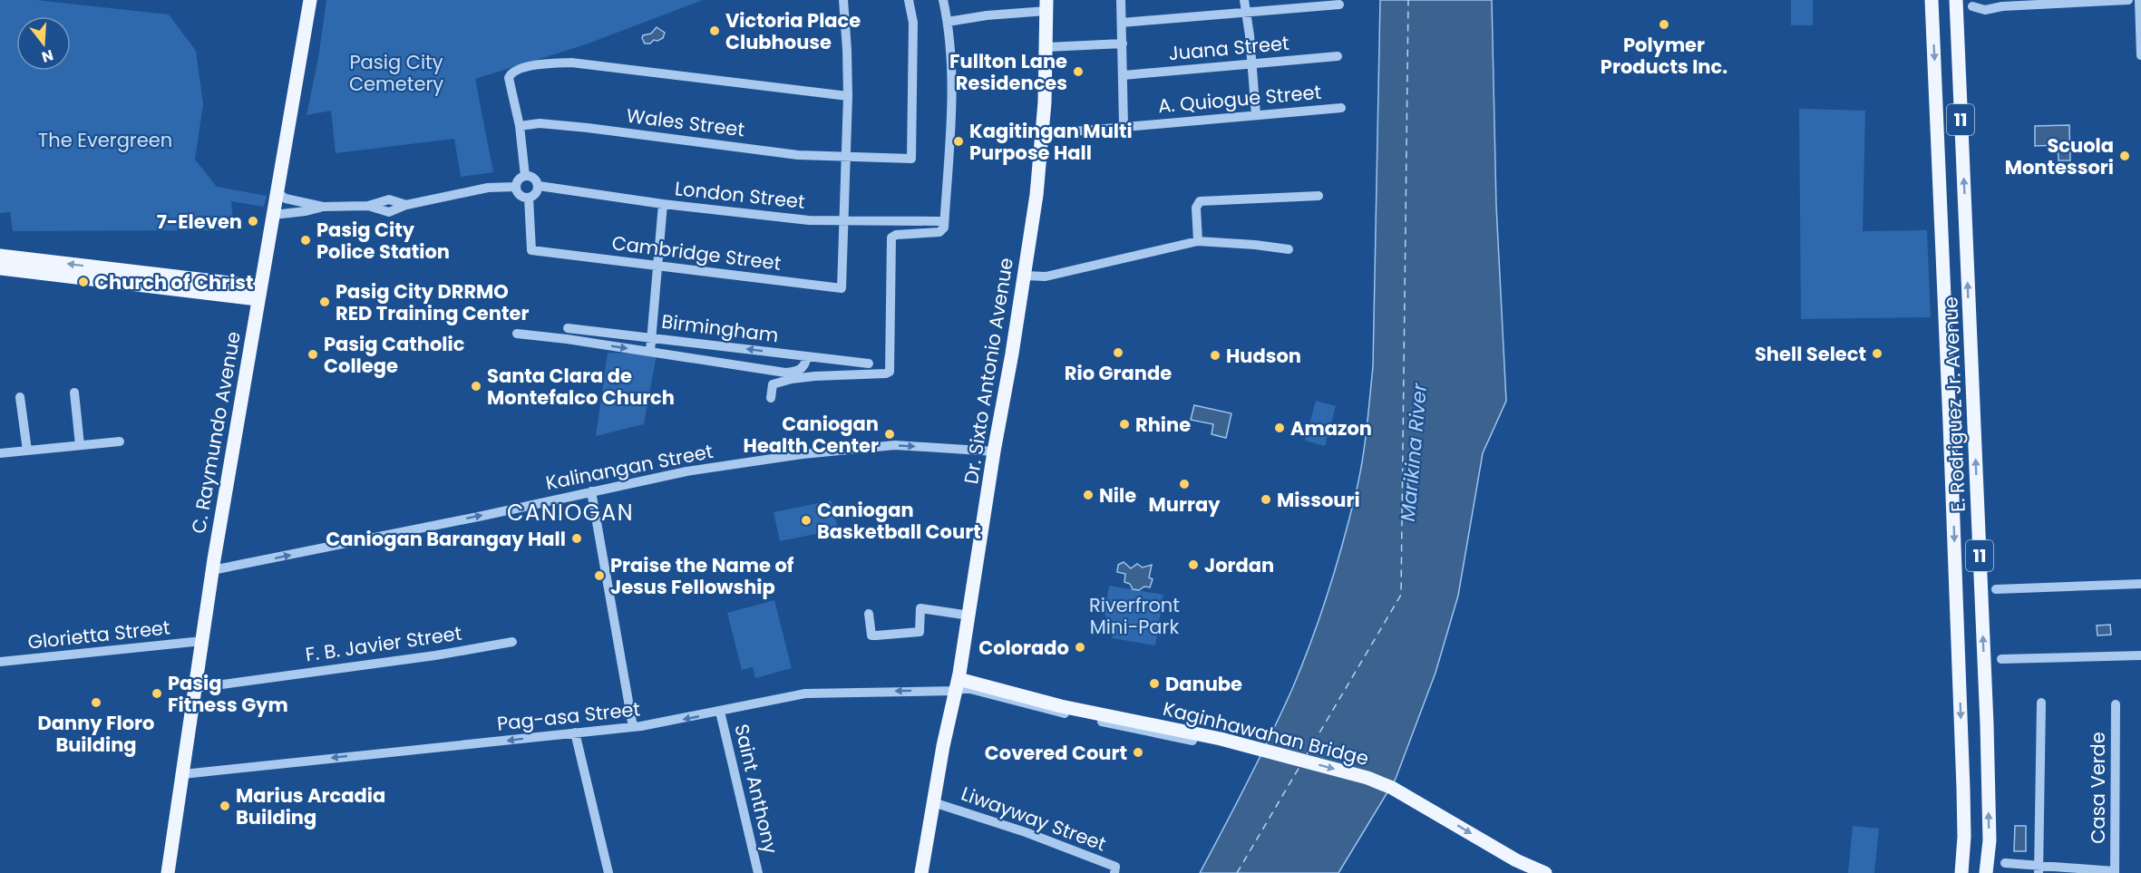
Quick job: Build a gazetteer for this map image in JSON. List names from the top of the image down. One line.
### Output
{"streets":{"main road":["11","Dr. Sixto Antonio Avenue","E. Rodriguez Jr. Avenue","C. Raymundo Avenue","Kaginhawahan Bridge"],"street":["Juana Street","A. Quiogue Street","Wales Street","London Street","Cambridge Street","Birmingham","Kalinangan Street","Glorietta Street","F. B. Javier Street","Pag-asa Street","Casa Verde","Saint Anthony","Liwayway Street"]},"crossings":[["A. Quiogue Street","Dr. Sixto Antonio Avenue"],["London Street","Cambridge Street"],["Dr. Sixto Antonio Avenue","Kalinangan Street"],["Dr. Sixto Antonio Avenue","Pag-asa Street"],["Dr. Sixto Antonio Avenue","Kaginhawahan Bridge"],["Dr. Sixto Antonio Avenue","Liwayway Street"],["C. Raymundo Avenue","Kalinangan Street"],["C. Raymundo Avenue","Glorietta Street"],["C. Raymundo Avenue","F. B. Javier Street"],["C. Raymundo Avenue","Pag-asa Street"],["Pag-asa Street","Kaginhawahan Bridge"],["Pag-asa Street","Saint Anthony"]],"one_way":["Kalinangan Street","Pag-asa Street","Kaginhawahan Bridge"],"districts":["CANIOGAN"],"water":["Marikina River"],"parks":["Pasig City Cemetery","The Evergreen","Riverfront Mini-Park"],"places":["Polymer Products Inc.","Victoria Place Clubhouse","Fullton Lane Residences","Kagitingan Multi Purpose Hall","Scuola Montessori","7-Eleven","Pasig City Police Station","Church of Christ","Pasig City DRRMO RED Training Center","Rio Grande","Shell Select","Pasig Catholic College","Hudson","Santa Clara de Montefalco Church","Rhine","Amazon","Caniogan Health Center","Murray","Nile","Missouri","Caniogan Basketball Court","Caniogan Barangay Hall","Jordan","Praise the Name of Jesus Fellowship","Colorado","Danube","Pasig Fitness Gym","Danny Floro Building","Covered Court","Marius Arcadia Building"],"north":"bottom"}
